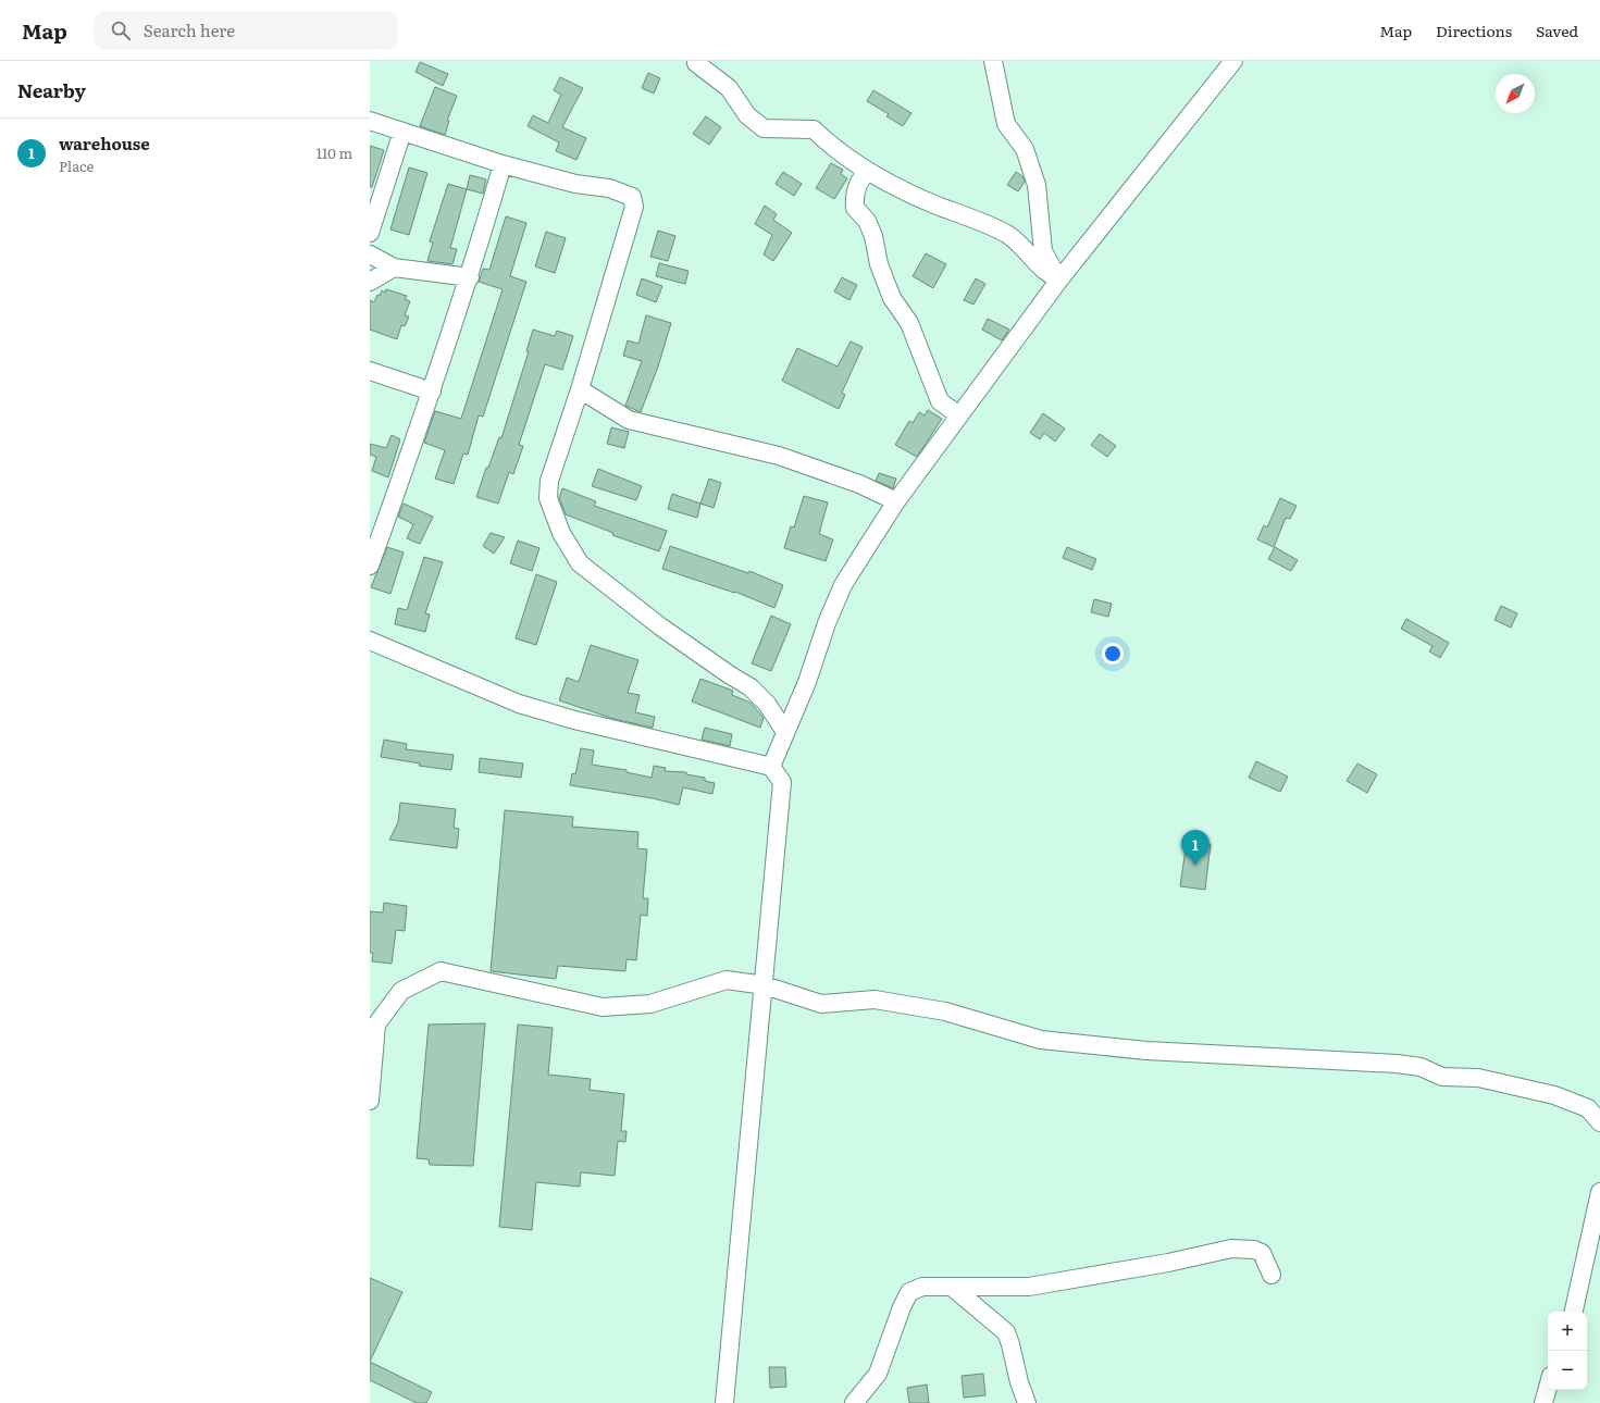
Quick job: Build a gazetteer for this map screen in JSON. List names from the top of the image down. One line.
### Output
{"north":"bottom left","page":{"header":"Map","search":"Search here","nav":["Map","Directions","Saved"],"heading":"Nearby","list":[{"mark":"1","name":"warehouse","note":"Place","value":"110 m"}],"pins":"1","map_buttons":["+","−"]}}
